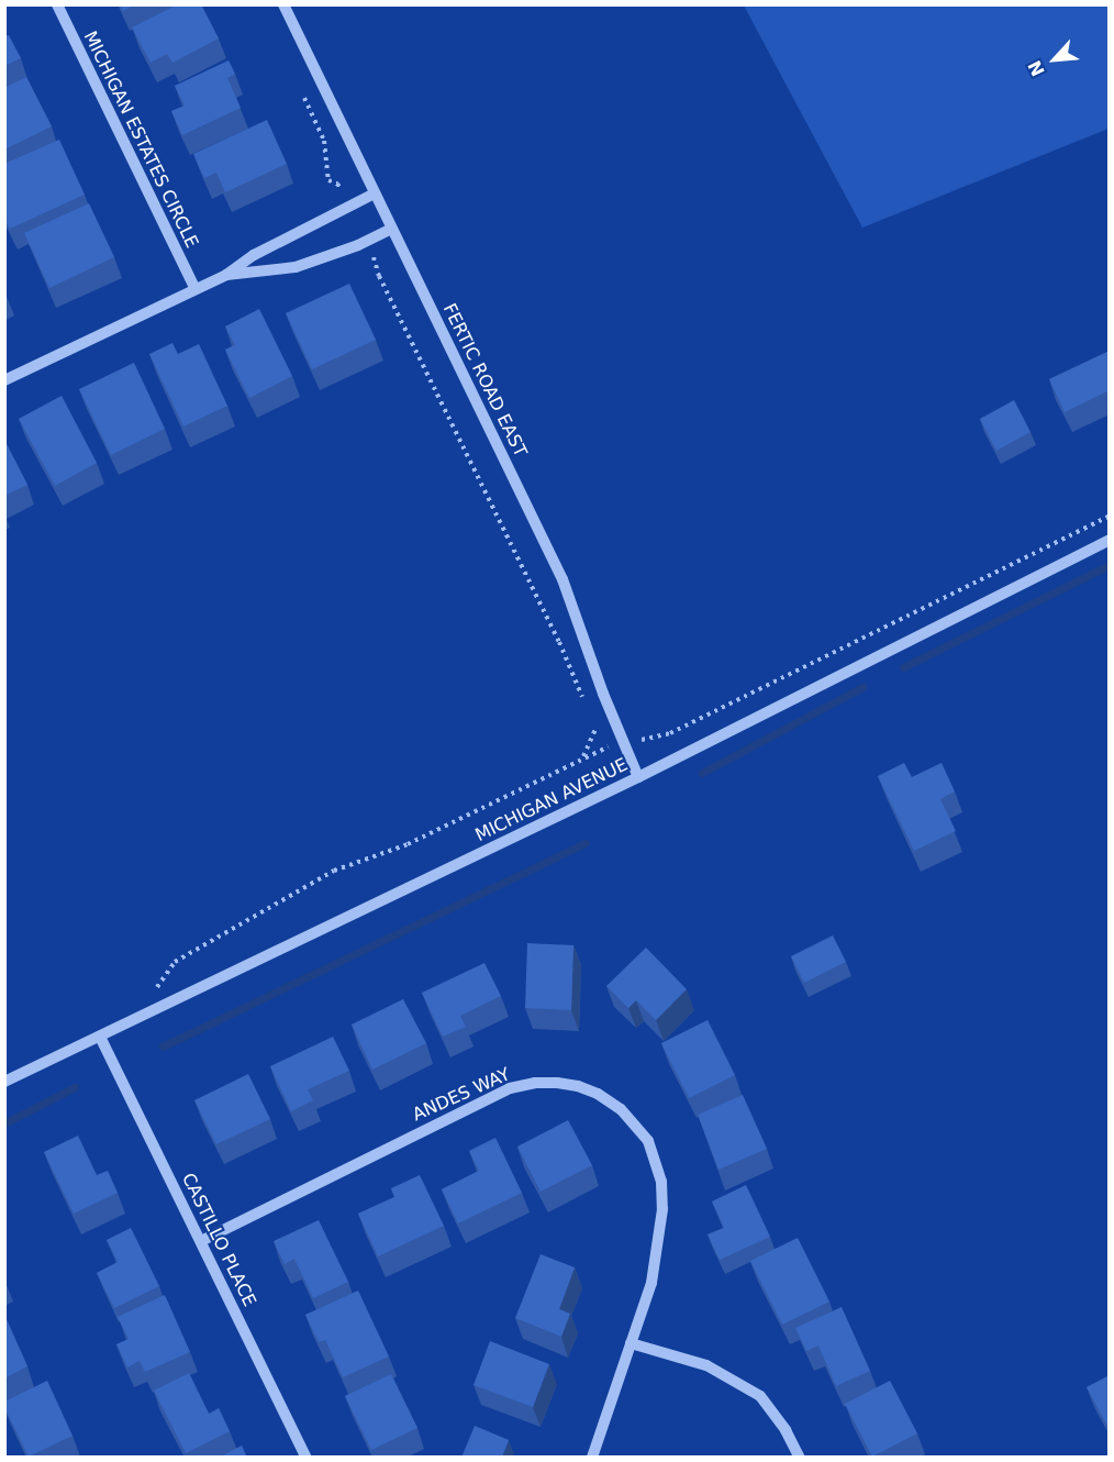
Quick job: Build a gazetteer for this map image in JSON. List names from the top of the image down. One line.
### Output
{"streets":{"street":["MICHIGAN ESTATES CIRCLE","FERTIC ROAD EAST","MICHIGAN AVENUE","ANDES WAY","CASTILLO PLACE"]},"crossings":[["FERTIC ROAD EAST","MICHIGAN AVENUE"],["MICHIGAN AVENUE","CASTILLO PLACE"],["ANDES WAY","CASTILLO PLACE"]],"north":"bottom left"}
